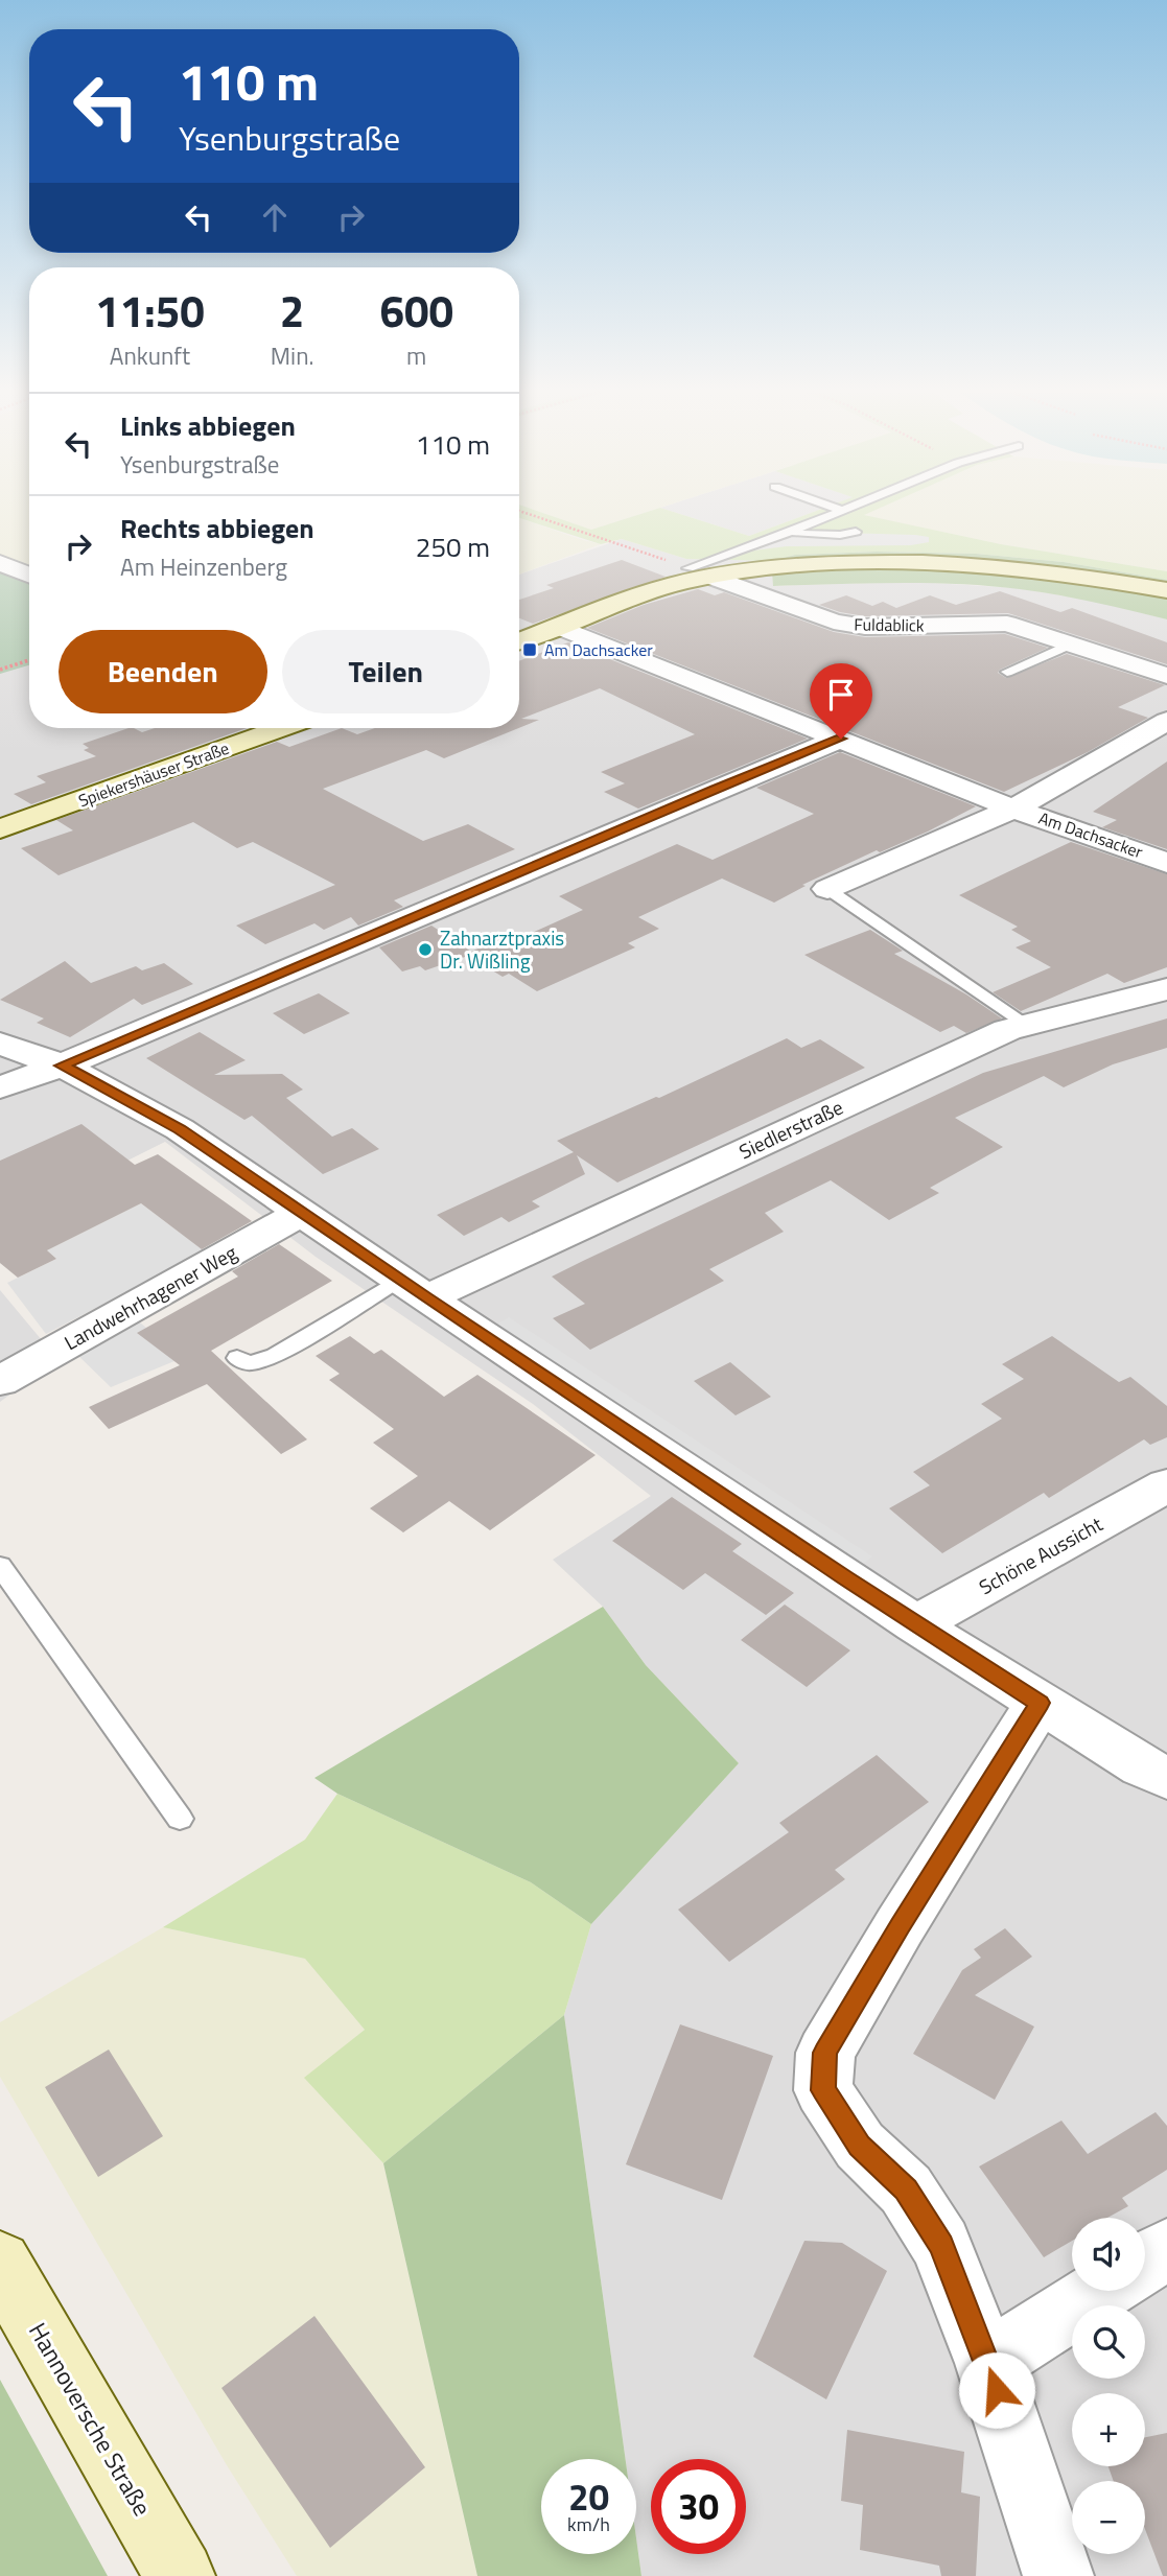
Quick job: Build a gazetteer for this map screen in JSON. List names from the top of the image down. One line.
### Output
{"streets":{"street":["Fuldablick","Spiekershäuser Straße","Am Dachsacker","Siedlerstraße","Landwehrhagener Weg","Schöne Aussicht","Hannoversche Straße"]},"places":{"transit":["Am Dachsacker"],"other":["Zahnarztpraxis Dr. Wißling"]},"page":{"turn":["110 m","Ysenburgstraße"],"eta":["11:50","Ankunft","2","Min.","600","m"],"list":[{"name":"Links abbiegen","note":"Ysenburgstraße","value":"110 m"},{"name":"Rechts abbiegen","note":"Am Heinzenberg","value":"250 m"}],"buttons":["Beenden","Teilen"],"map_buttons":["+","−"],"speed":"20 km/h","limit":"30"}}
